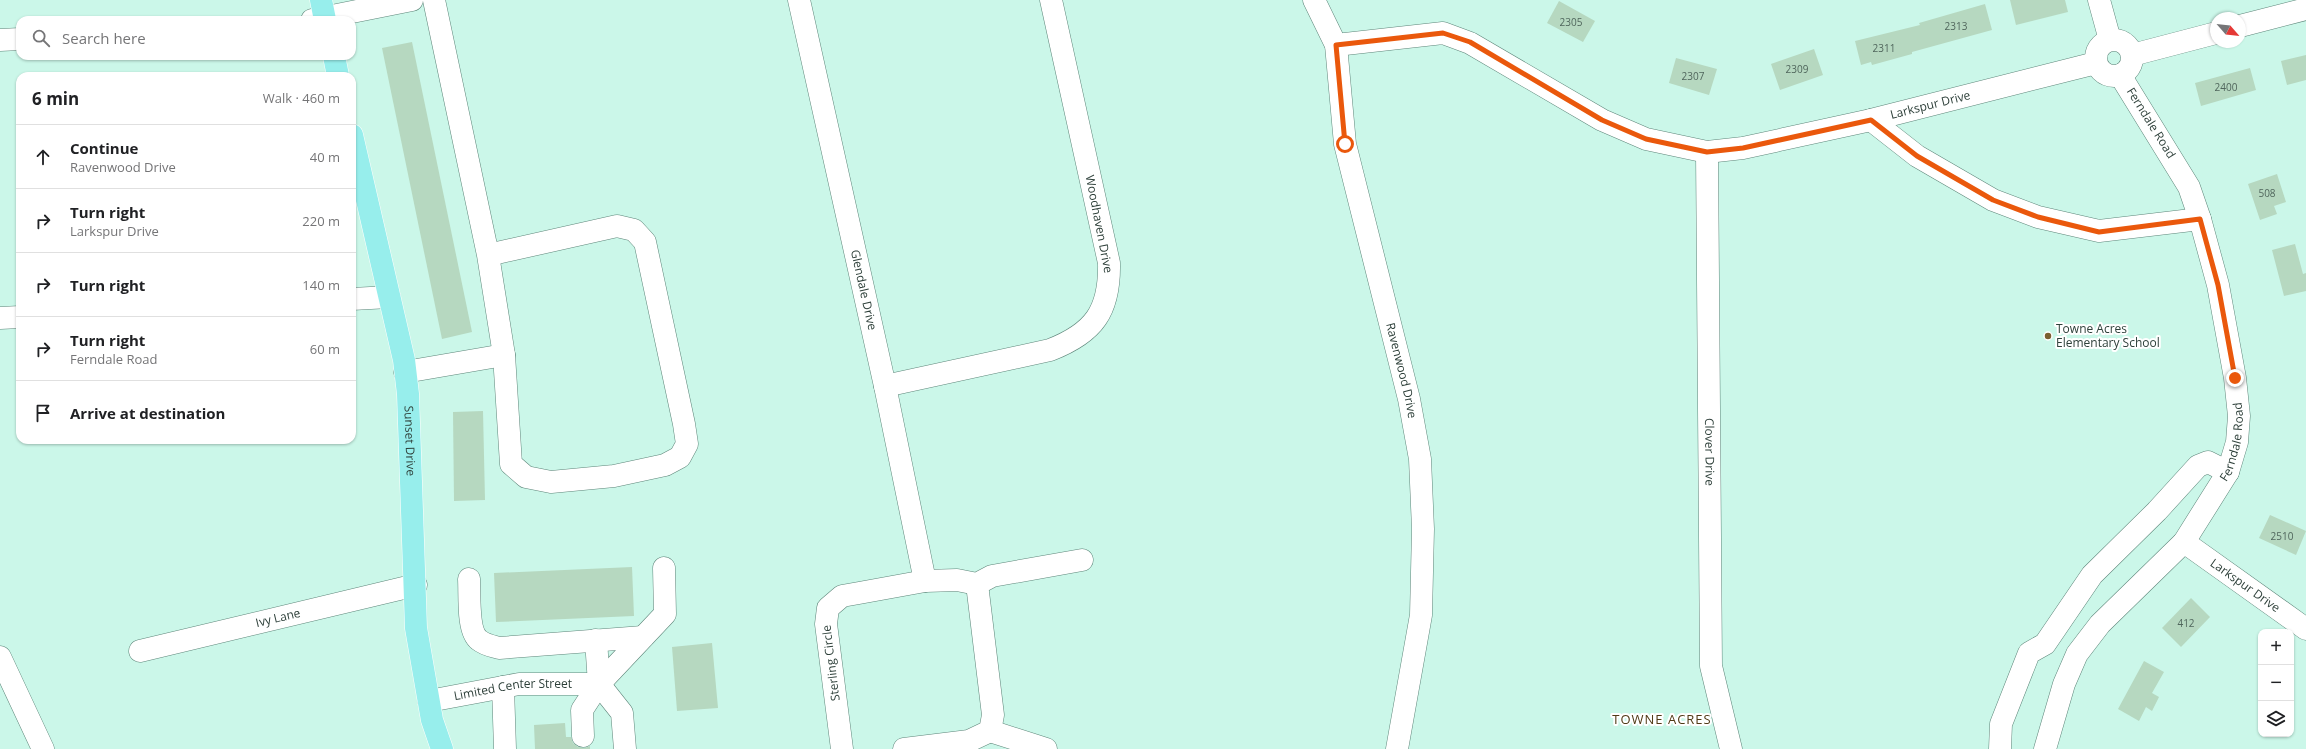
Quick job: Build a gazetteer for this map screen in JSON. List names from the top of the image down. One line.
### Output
{"streets":{"main road":["Sunset Drive"],"street":["Larkspur Drive","Ferndale Road","Woodhaven Drive","Glendale Drive","Ravenwood Drive","Clover Drive","Ivy Lane","Sterling Circle","Limited Center Street"]},"crossings":[["Larkspur Drive","Ferndale Road"],["Larkspur Drive","Ravenwood Drive"],["Larkspur Drive","Clover Drive"],["Woodhaven Drive","Glendale Drive"],["Glendale Drive","Sterling Circle"],["Sunset Drive","Ivy Lane"],["Sunset Drive","Limited Center Street"]],"districts":["TOWNE ACRES"],"places":["Towne Acres Elementary School"],"house_numbers":["2305","2313","2311","2309","2307","2400","508","2510","412"],"north":"bottom right","page":{"search":"Search here","heading":["6 min","Walk · 460 m"],"list":[["Continue","Ravenwood Drive","40 m"],["Turn right","Larkspur Drive","220 m"],["Turn right","140 m"],["Turn right","Ferndale Road","60 m"],"Arrive at destination"],"map_buttons":["+","−"]}}
